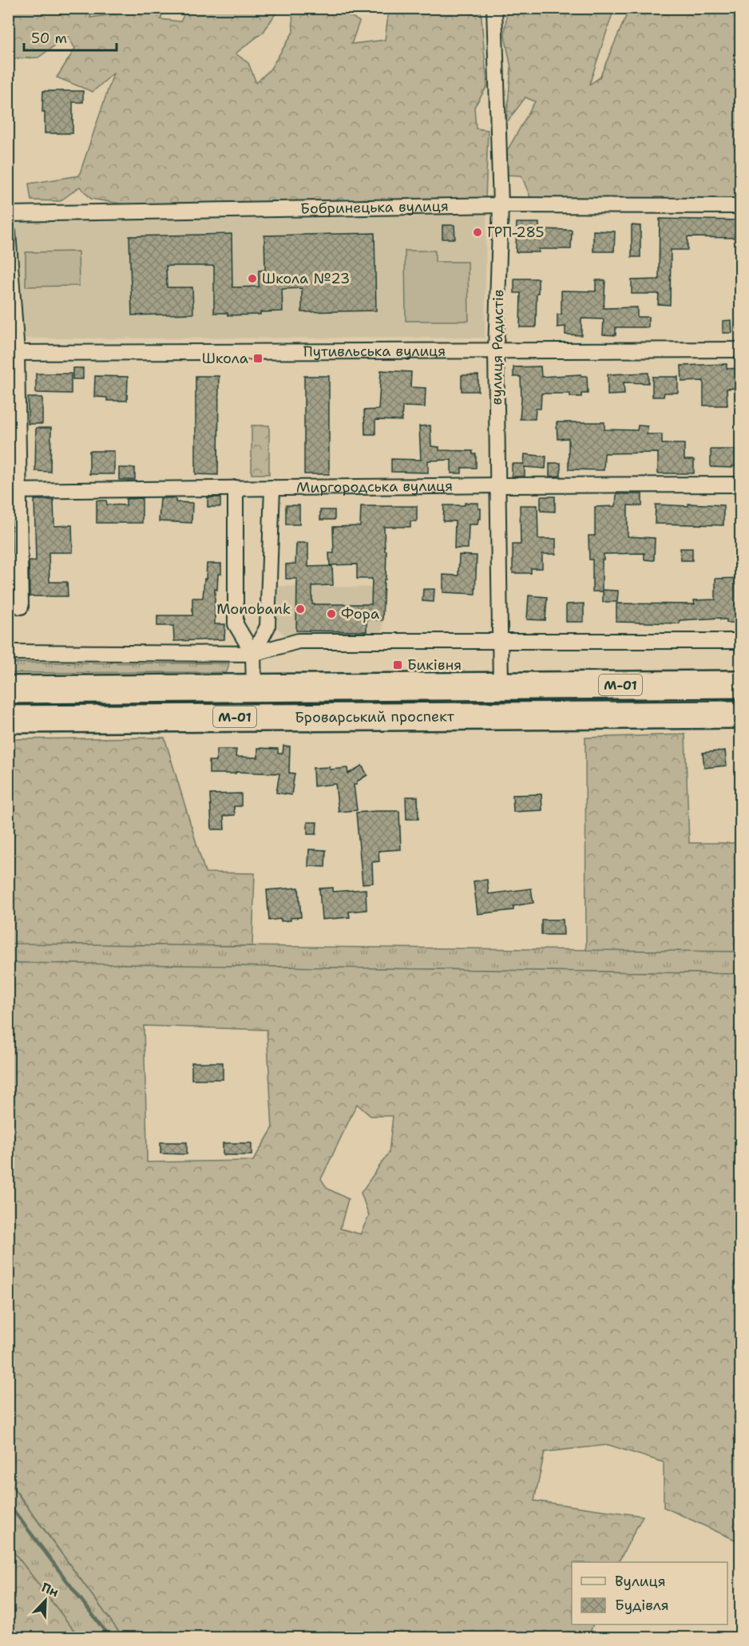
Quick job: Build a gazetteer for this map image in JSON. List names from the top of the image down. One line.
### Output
{"streets":{"highway":["М-01","Броварський проспект"],"street":["Бобринецька вулиця","вулиця Радистів","Путивльська вулиця","Миргородська вулиця"]},"crossings":[["Бобринецька вулиця","вулиця Радистів"],["вулиця Радистів","Путивльська вулиця"],["вулиця Радистів","Миргородська вулиця"],["вулиця Радистів","Броварський проспект"]],"places":{"other":["ГРП-285","Школа №23","Monobank","Фора"],"transit":["Школа","Бикiвня"]},"legend":["Вулиця","Будівля"],"scale_bar":"50 m","north":"top right"}
